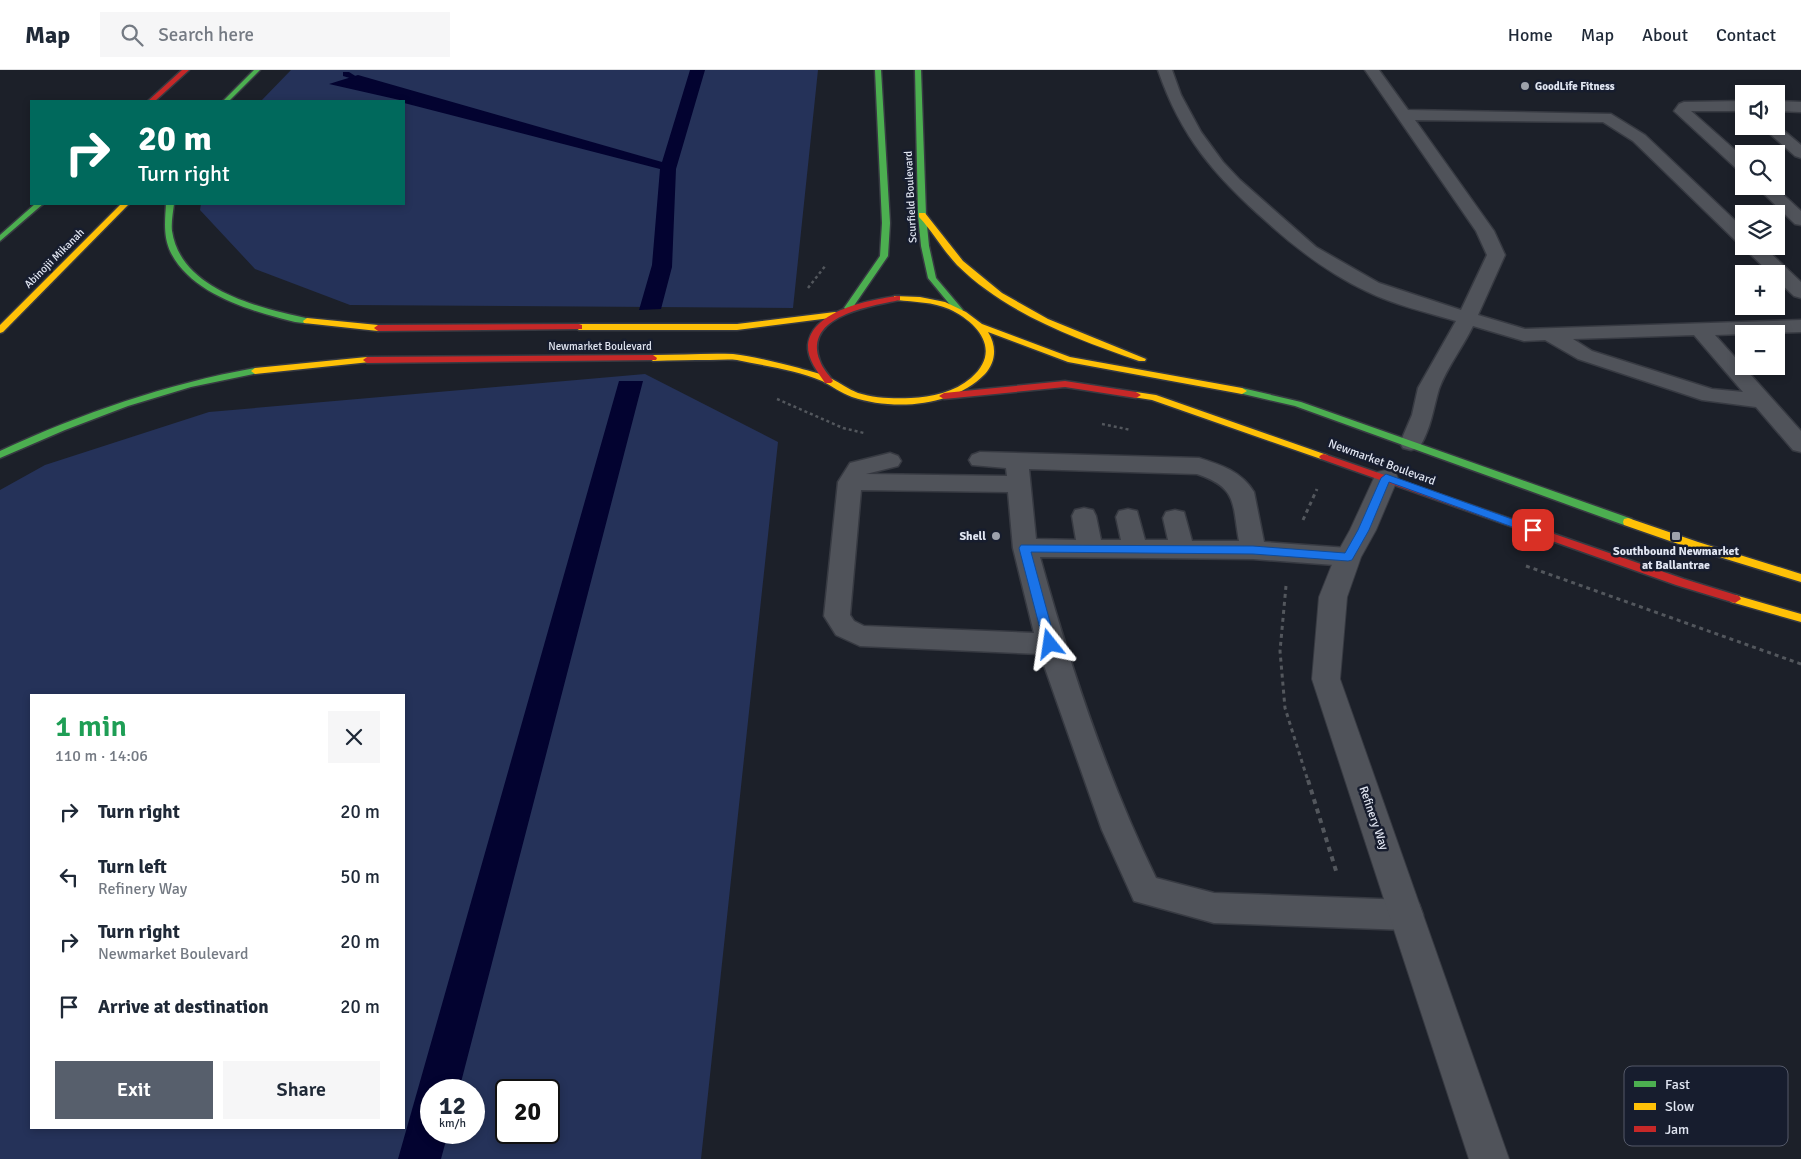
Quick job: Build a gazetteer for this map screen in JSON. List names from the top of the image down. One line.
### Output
{"streets":{"street":["Scurfield Boulevard","Abinojii Mikanah","Newmarket Boulevard","Refinery Way"]},"crossings":[["Scurfield Boulevard","Newmarket Boulevard"],["Newmarket Boulevard","Refinery Way"]],"places":{"other":["GoodLife Fitness","Shell"],"transit":["Southbound Newmarket at Ballantrae"]},"legend":["Fast","Slow","Jam"],"page":{"header":"Map","search":"Search here","nav":["Home","Map","About","Contact"],"map_buttons":["+","−"],"turn":["20 m","Turn right"],"heading":["1 min","110 m · 14:06"],"list":[{"name":"Turn right","value":"20 m"},{"name":"Turn left","note":"Refinery Way","value":"50 m"},{"name":"Turn right","note":"Newmarket Boulevard","value":"20 m"},{"name":"Arrive at destination","value":"20 m"}],"buttons":["Exit","Share"],"speed":"12 km/h","limit":"20"}}
